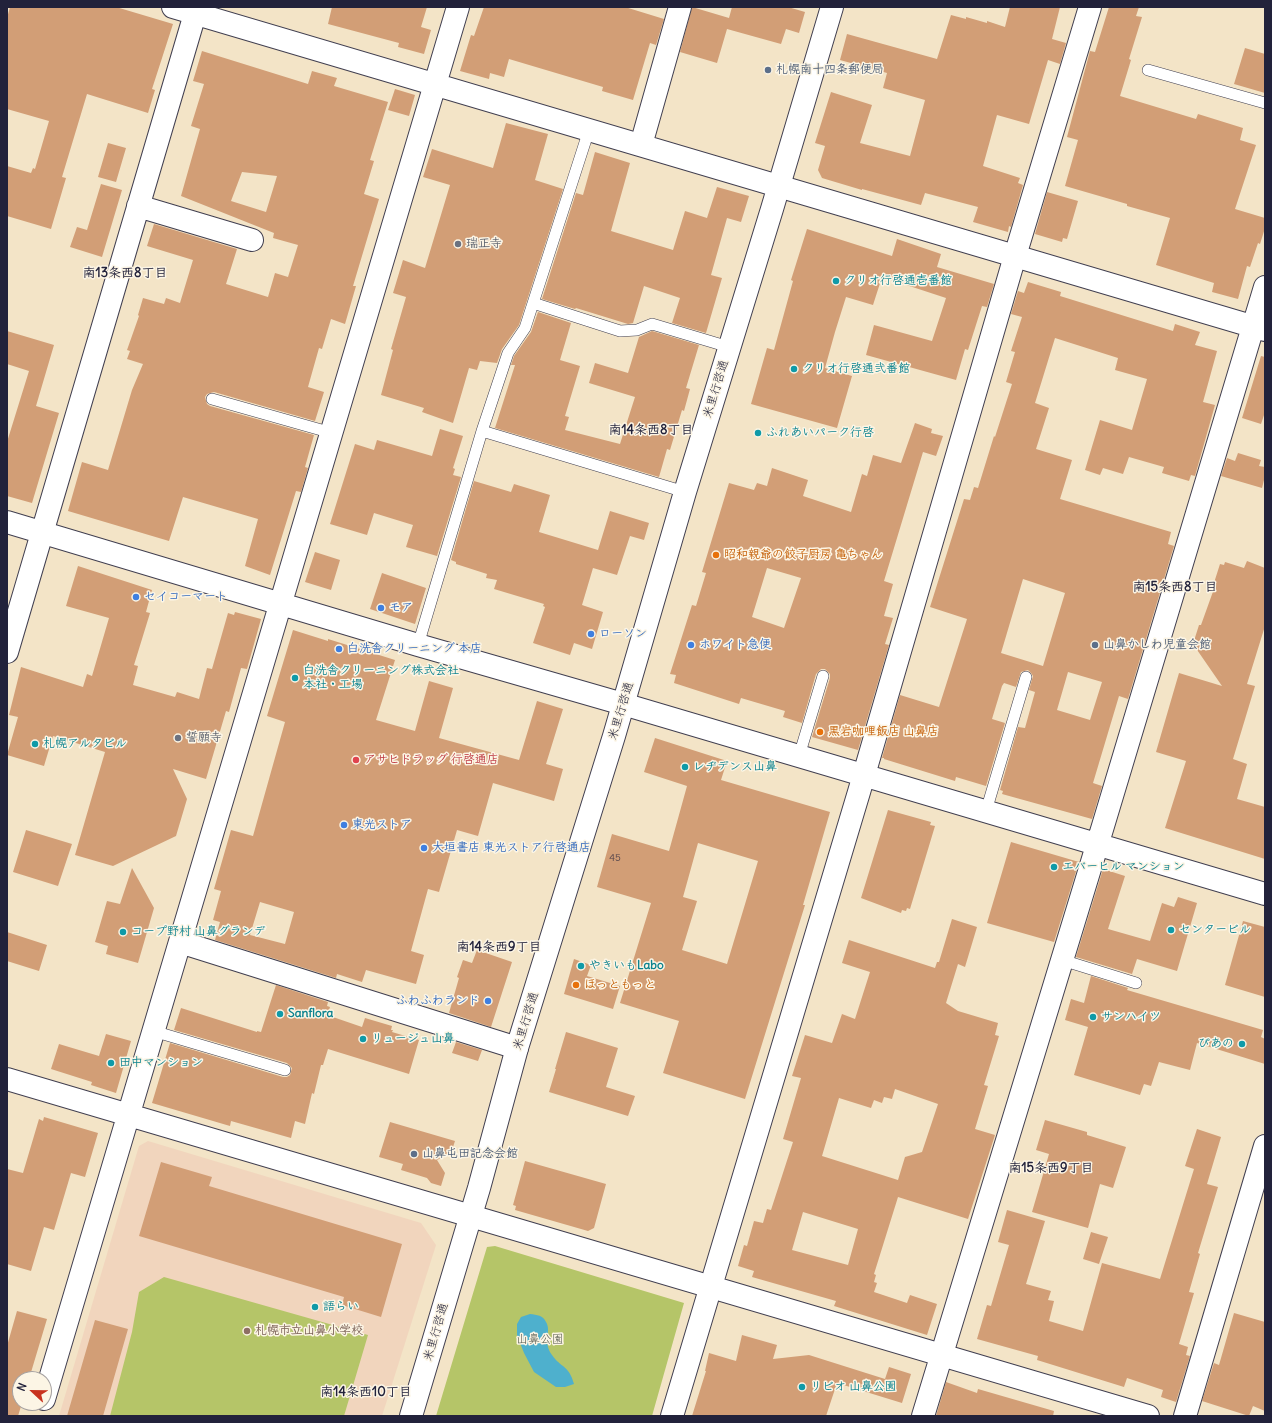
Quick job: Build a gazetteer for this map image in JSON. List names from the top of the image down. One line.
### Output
{"streets":{"street":["米里行啓通"]},"districts":["南13条西8丁目","南14条西8丁目","南15条西8丁目","南14条西9丁目","南15条西9丁目","南14条西10丁目"],"parks":["山鼻公園"],"places":["札幌南十四条郵便局","瑞正寺","クリオ行啓通壱番館","クリオ行啓通弐番館","ふれあいパーク行啓","昭和親爺の餃子厨房 亀ちゃん","セイコーマート","モア","ローソン","ホワイト急便","山鼻かしわ児童会館","白洗舎クリーニング 本店","白洗舎クリーニング株式会社 本社・工場","黒岩咖哩飯店 山鼻店","誓願寺","札幌アルタビル","アサヒドラッグ 行啓通店","レヂデンス山鼻","東光ストア","大垣書店 東光ストア行啓通店","エバーヒル マンション","センタービル","コープ野村 山鼻グランデ","やきいもLabo","ほっともっと","ふわふわランド","Sanflora","サンハイツ","リュージュ山鼻","ぴあの","田中マンション","山鼻屯田記念会館","語らい","札幌市立山鼻小学校","リビオ 山鼻公園"],"house_numbers":["45"],"north":"left"}
